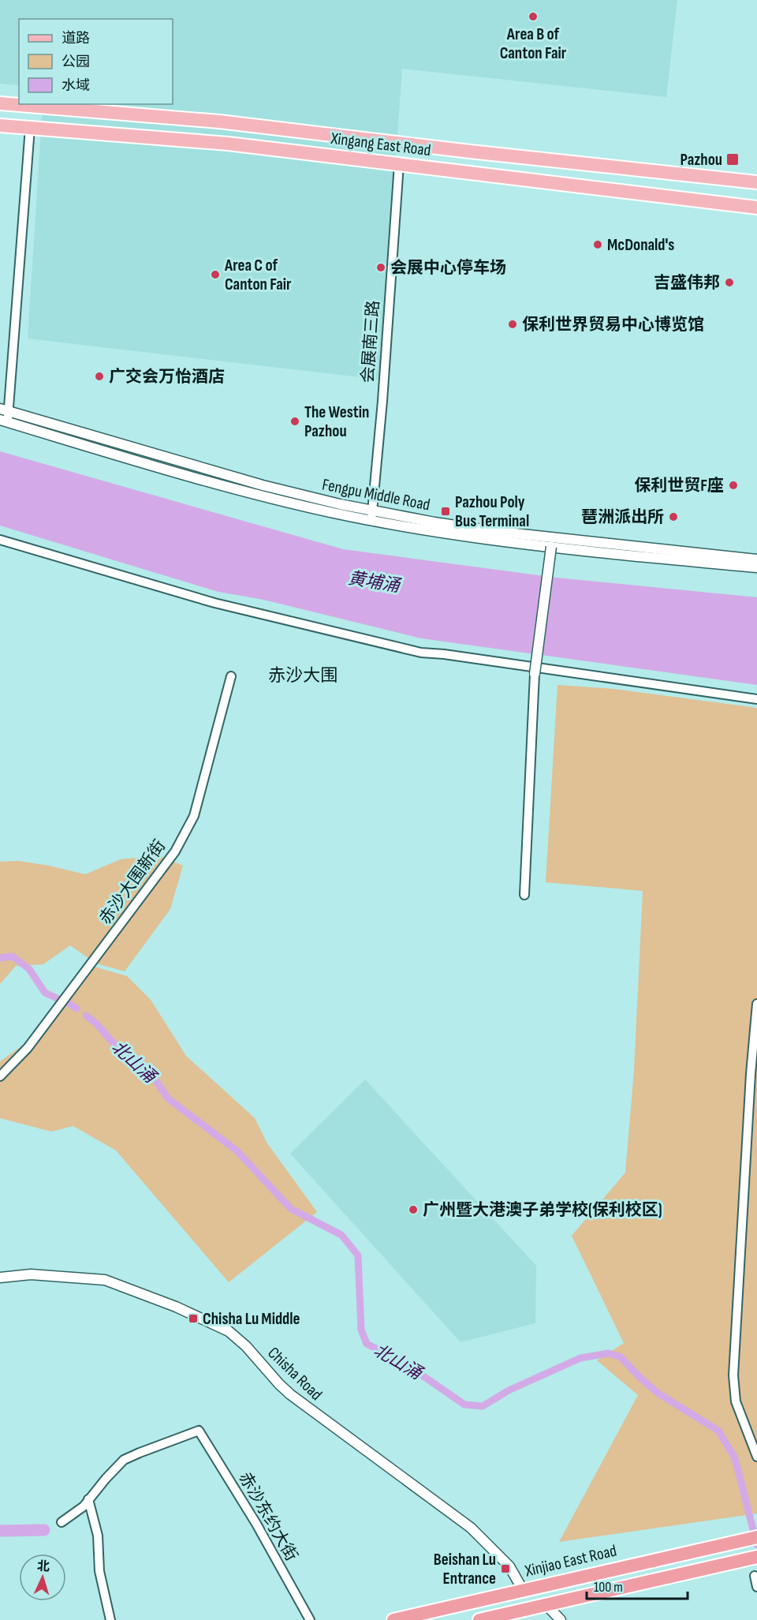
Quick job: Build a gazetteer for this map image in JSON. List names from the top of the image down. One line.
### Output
{"streets":{"highway":["Xinjiao East Road"],"main road":["Xingang East Road"],"street":["会展南三路","Fengpu Middle Road","赤沙大围新街","Chisha Road","赤沙东约大街"]},"crossings":[["Xingang East Road","会展南三路"],["会展南三路","Fengpu Middle Road"],["Chisha Road","Xinjiao East Road"]],"districts":["赤沙大围"],"water":["黄埔涌","北山涌"],"places":{"other":["Area B of Canton Fair","McDonald's","会展中心停车场","Area C of Canton Fair","吉盛伟邦","保利世界贸易中心博览馆","广交会万怡酒店","The Westin Pazhou","保利世贸F座","琶洲派出所","广州暨大港澳子弟学校(保利校区)"],"transit":["Pazhou","Pazhou Poly Bus Terminal","Chisha Lu Middle","Beishan Lu Entrance"]},"legend":["道路","公园","水域"],"scale_bar":"100 m","north":"top"}
